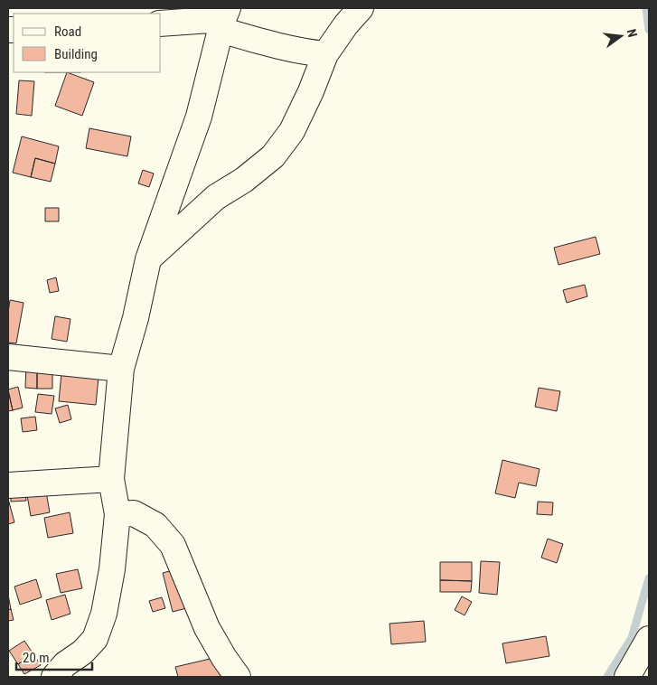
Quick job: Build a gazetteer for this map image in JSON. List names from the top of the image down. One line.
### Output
{"legend":["Road","Building"],"scale_bar":"20 m","north":"right"}
